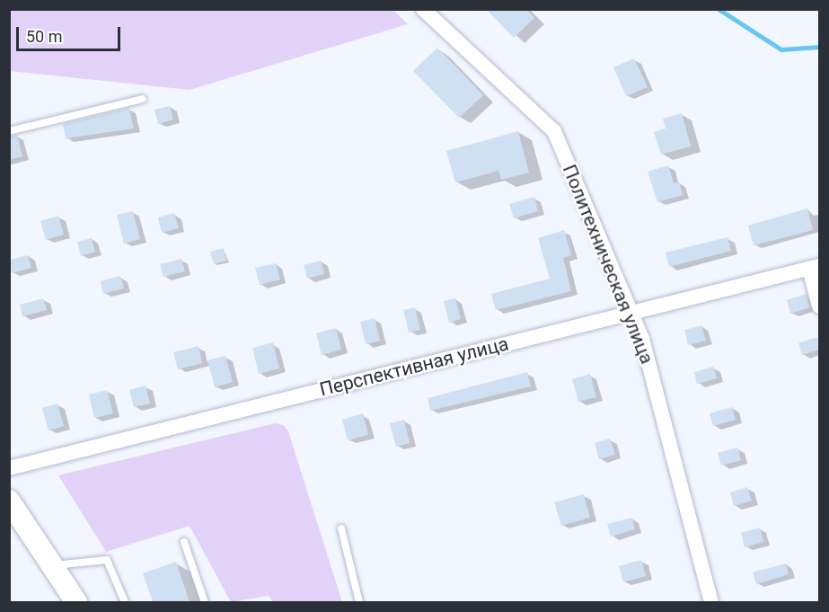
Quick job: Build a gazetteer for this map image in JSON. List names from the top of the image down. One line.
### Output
{"streets":{"street":["Политехническая улица","Перспективная улица"]},"crossings":[["Политехническая улица","Перспективная улица"]],"scale_bar":"50 m"}
